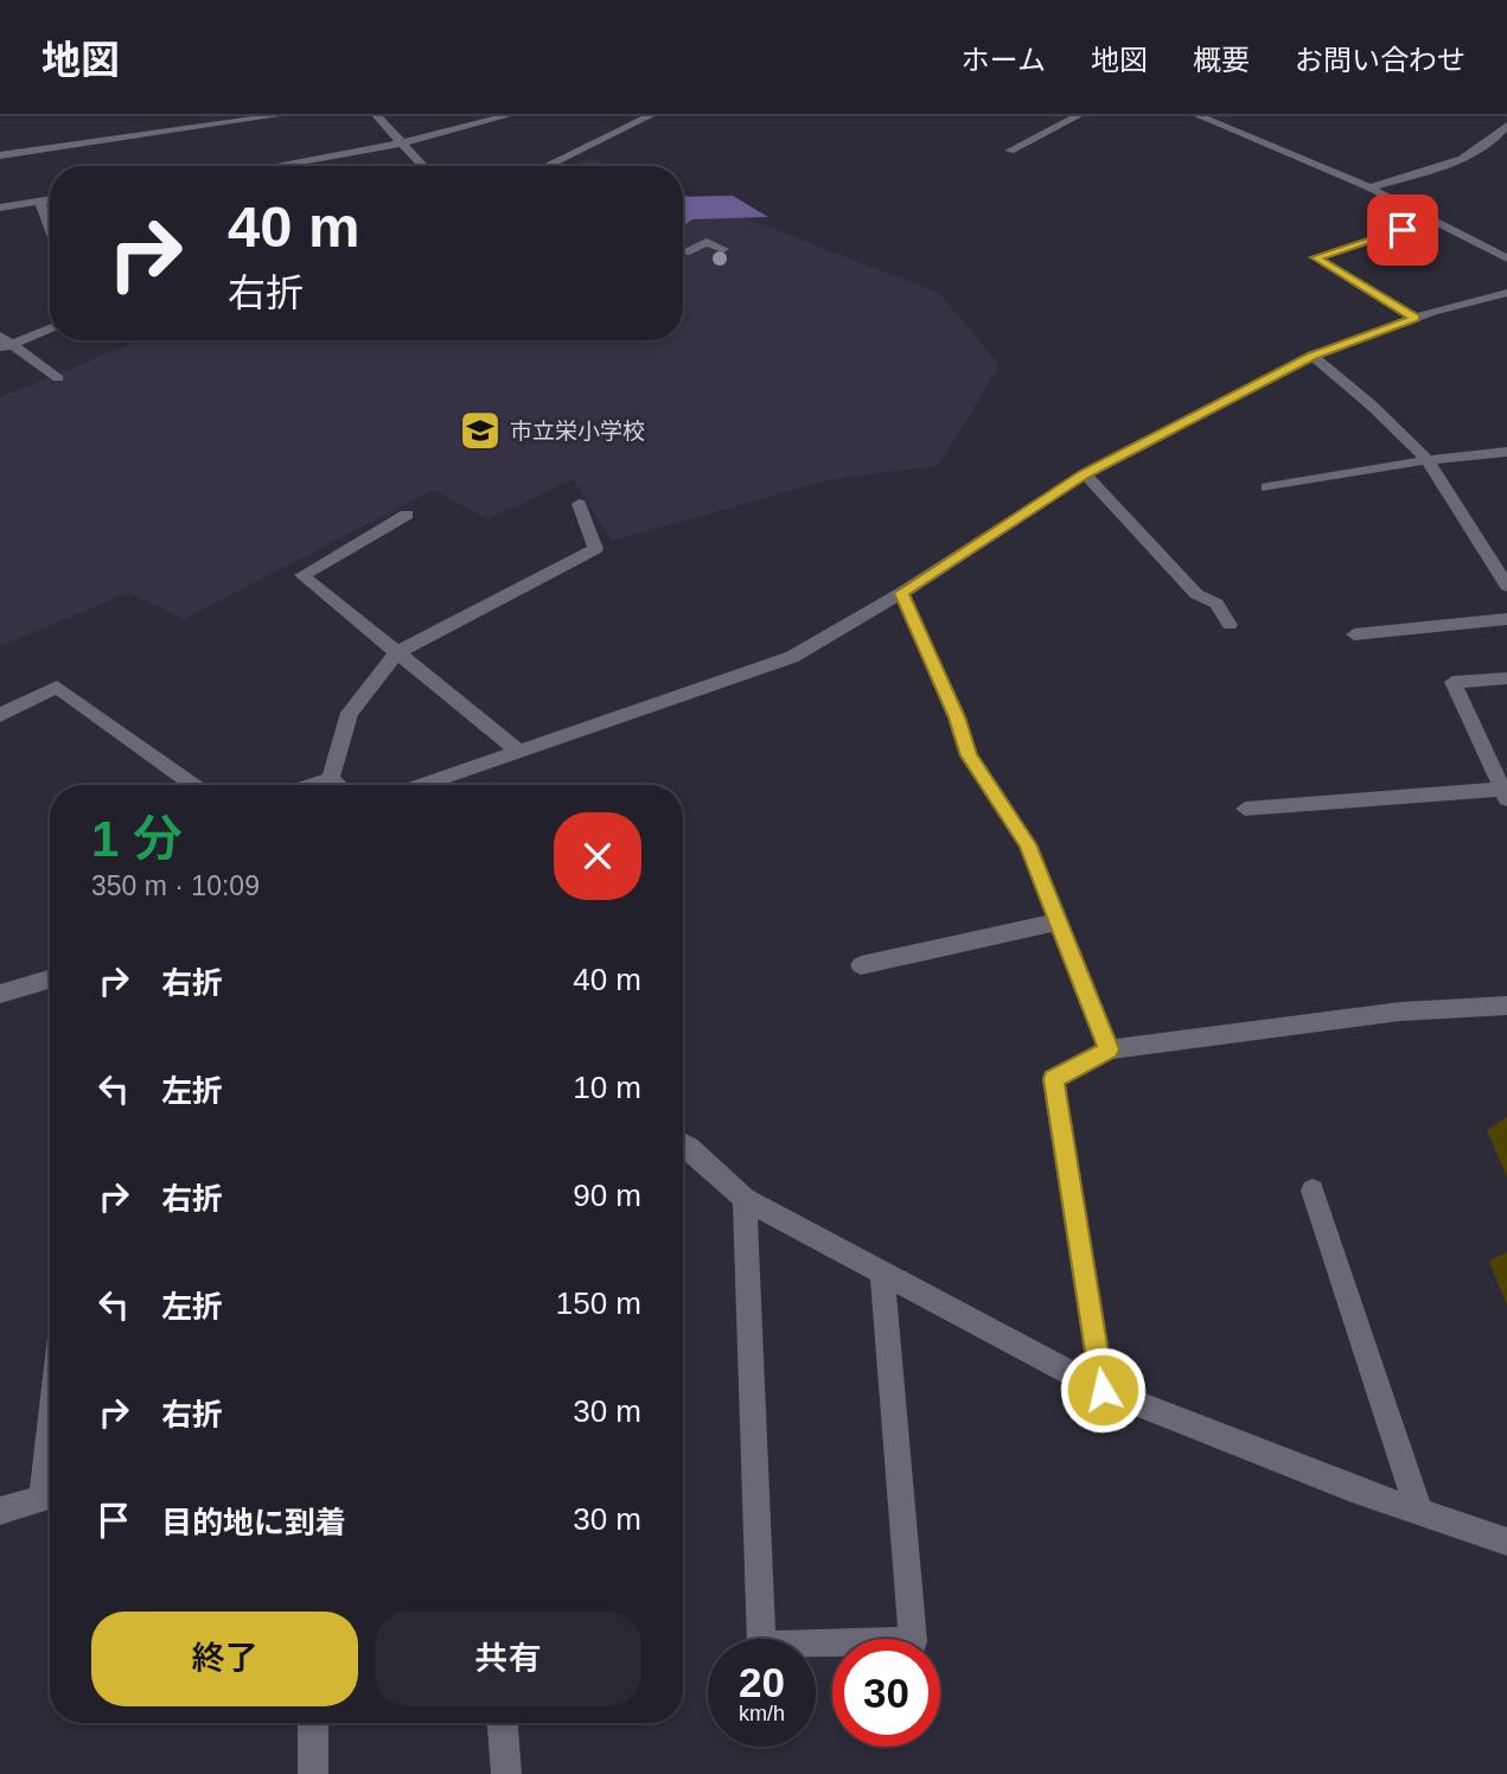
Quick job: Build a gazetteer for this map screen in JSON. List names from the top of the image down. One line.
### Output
{"places":{"school or university":["市立栄小学校"]},"page":{"header":"地図","nav":["ホーム","地図","概要","お問い合わせ"],"turn":["40 m","右折"],"heading":["1 分","350 m · 10:09"],"list":[{"name":"右折","value":"40 m"},{"name":"左折","value":"10 m"},{"name":"右折","value":"90 m"},{"name":"左折","value":"150 m"},{"name":"右折","value":"30 m"},{"name":"目的地に到着","value":"30 m"}],"buttons":["終了","共有"],"speed":"20 km/h","limit":"30"}}
